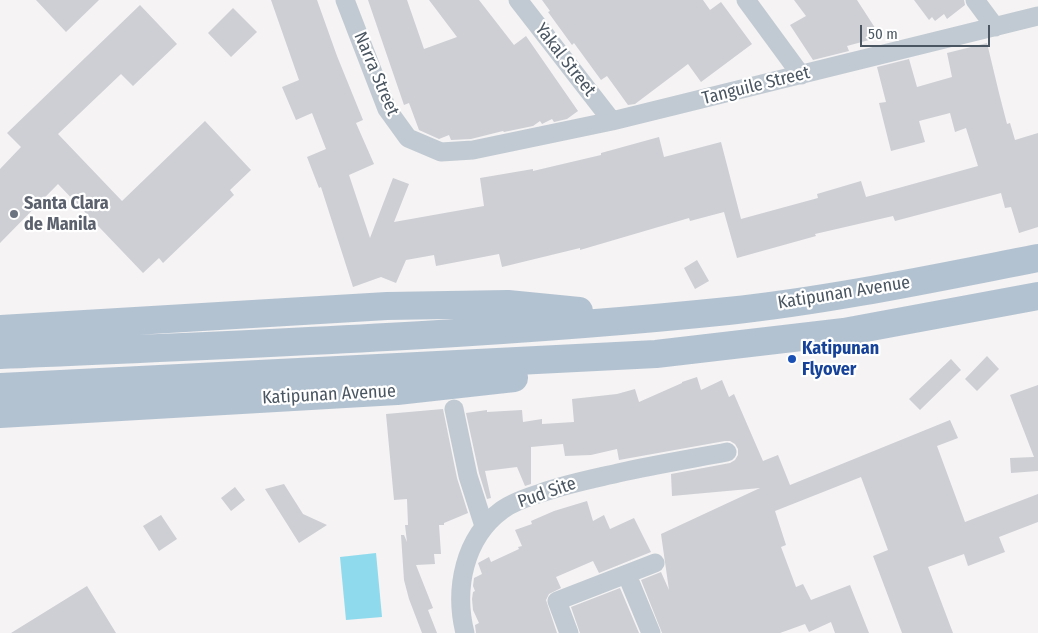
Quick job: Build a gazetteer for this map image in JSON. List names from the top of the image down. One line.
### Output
{"streets":{"main road":["Katipunan Avenue"],"street":["Yakal Street","Narra Street","Tanguile Street","Pud Site"]},"crossings":[["Yakal Street","Tanguile Street"],["Narra Street","Tanguile Street"]],"places":["Santa Clara de Manila","Katipunan Flyover"],"scale_bar":"50 m"}
